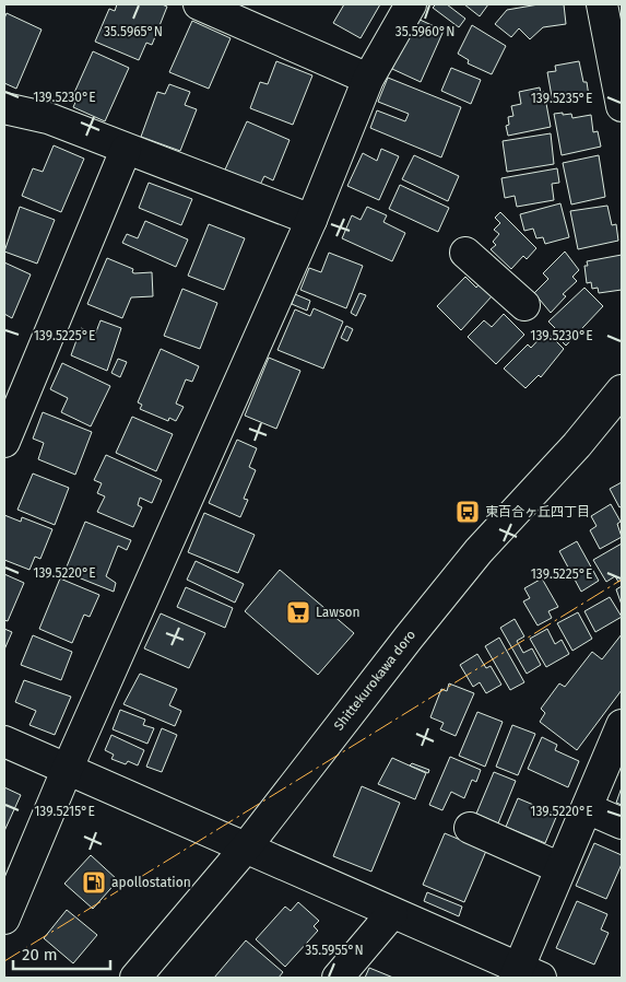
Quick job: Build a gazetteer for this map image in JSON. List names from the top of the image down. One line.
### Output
{"streets":{"street":["Shittekurokawa doro"]},"places":{"bus stop":["東百合ヶ丘四丁目"],"supermarket":["Lawson"],"fuel station":["apollostation"]},"scale_bar":"20 m","coordinates":["35.5965°N","35.5960°N","139.5230°E","139.5235°E","139.5225°E","139.5220°E","139.5215°E","35.5955°N"]}
